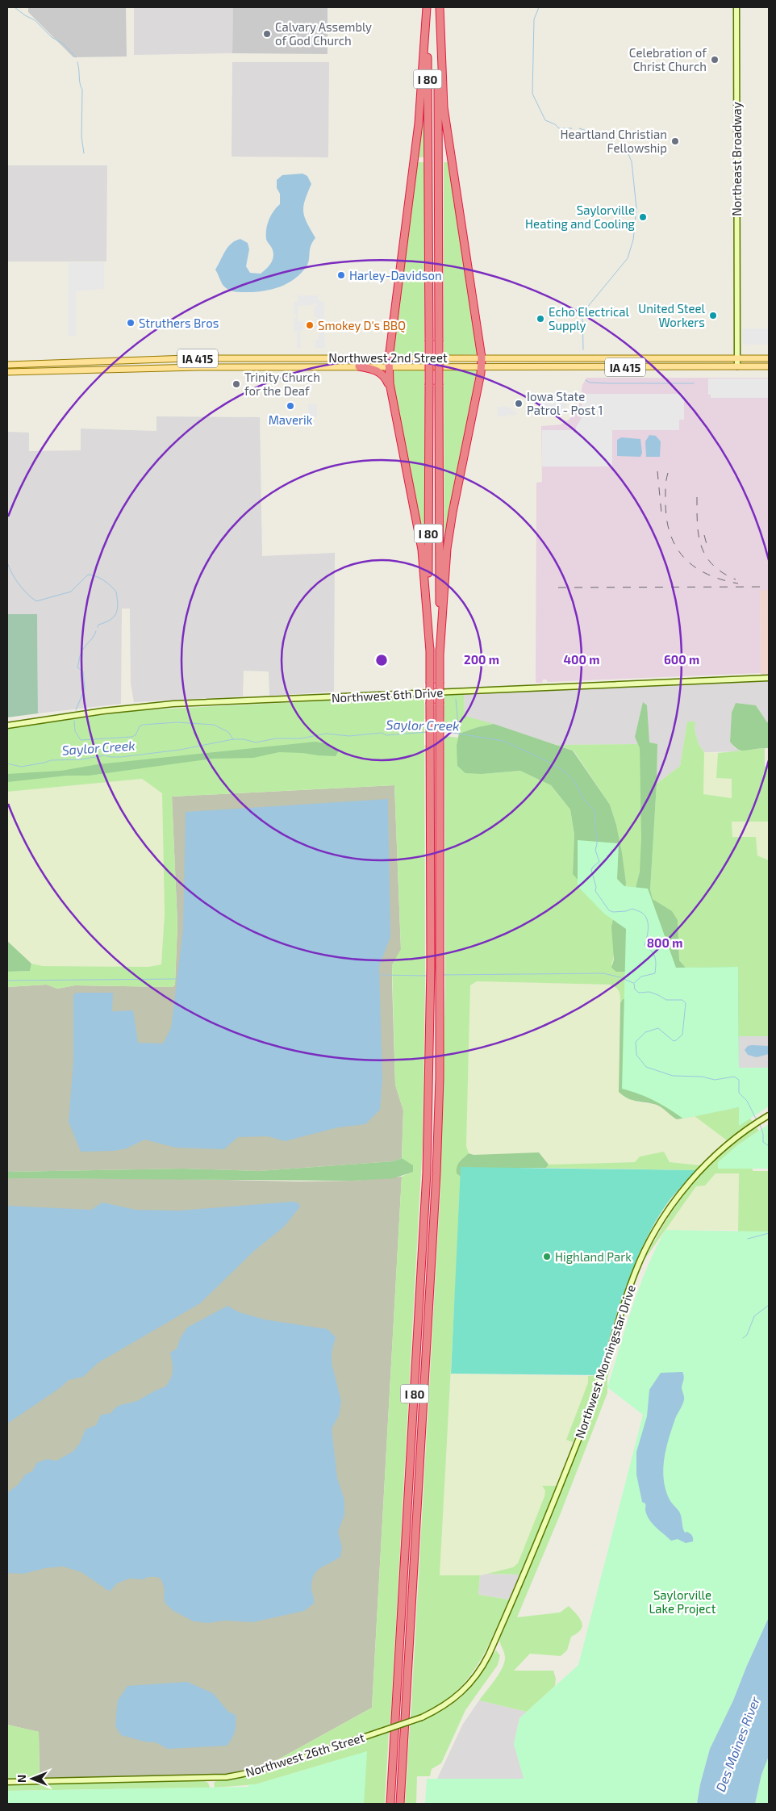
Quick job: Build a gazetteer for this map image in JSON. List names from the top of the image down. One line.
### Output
{"streets":{"highway":["I 80"],"main road":["Northeast Broadway","Northwest 2nd Street","IA 415","Northwest 6th Drive","Northwest Morningstar Drive","Northwest 26th Street"]},"crossings":[["Northeast Broadway","Northwest 2nd Street"],["Northwest Morningstar Drive","Northwest 26th Street"]],"water":["Saylor Creek","Des Moines River"],"parks":["Saylorville Lake Project"],"places":["Calvary Assembly of God Church","Celebration of Christ Church","Heartland Christian Fellowship","Saylorville Heating and Cooling","Harley-Davidson","United Steel Workers","Echo Electrical Supply","Struthers Bros","Smokey D's BBQ","Trinity Church for the Deaf","Iowa State Patrol - Post 1","Maverik","Highland Park"],"north":"left","rings":["200 m","400 m","600 m","800 m"]}
